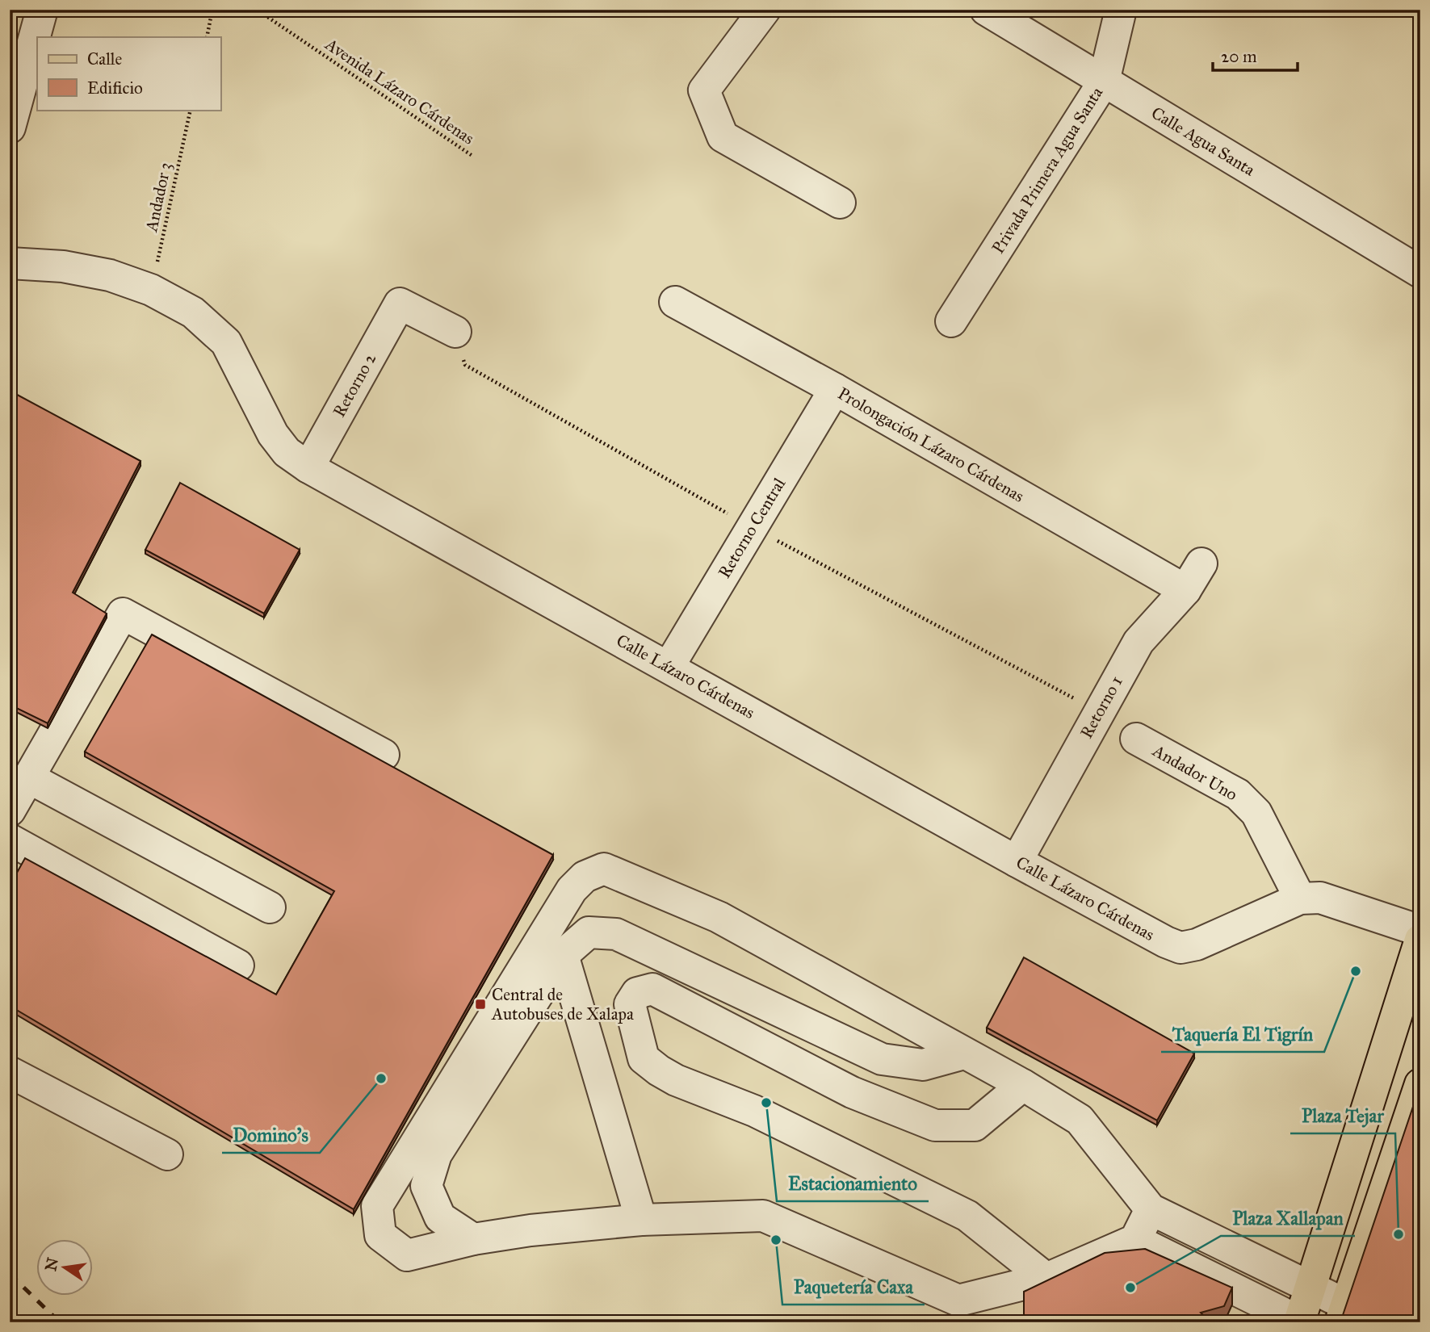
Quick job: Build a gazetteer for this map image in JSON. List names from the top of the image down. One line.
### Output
{"streets":{"street":["Calle Agua Santa","Privada Primera Agua Santa","Retorno 2","Prolongación Lázaro Cárdenas","Retorno Central","Calle Lázaro Cárdenas","Retorno 1","Andador Uno"],"path":["Avenida Lázaro Cárdenas","Andador 3"]},"crossings":[["Calle Agua Santa","Privada Primera Agua Santa"],["Andador 3","Calle Lázaro Cárdenas"],["Retorno 2","Calle Lázaro Cárdenas"],["Prolongación Lázaro Cárdenas","Retorno Central"],["Prolongación Lázaro Cárdenas","Retorno 1"],["Retorno Central","Calle Lázaro Cárdenas"],["Calle Lázaro Cárdenas","Retorno 1"],["Calle Lázaro Cárdenas","Andador Uno"]],"places":{"other":["Taquería El Tigrín","Domino's","Estacionamiento","Plaza Tejar","Paquetería Caxa","Plaza Xallapan"],"transit":["Central de Autobuses de Xalapa"]},"legend":["Calle","Edificio"],"scale_bar":"20 m","north":"left"}
